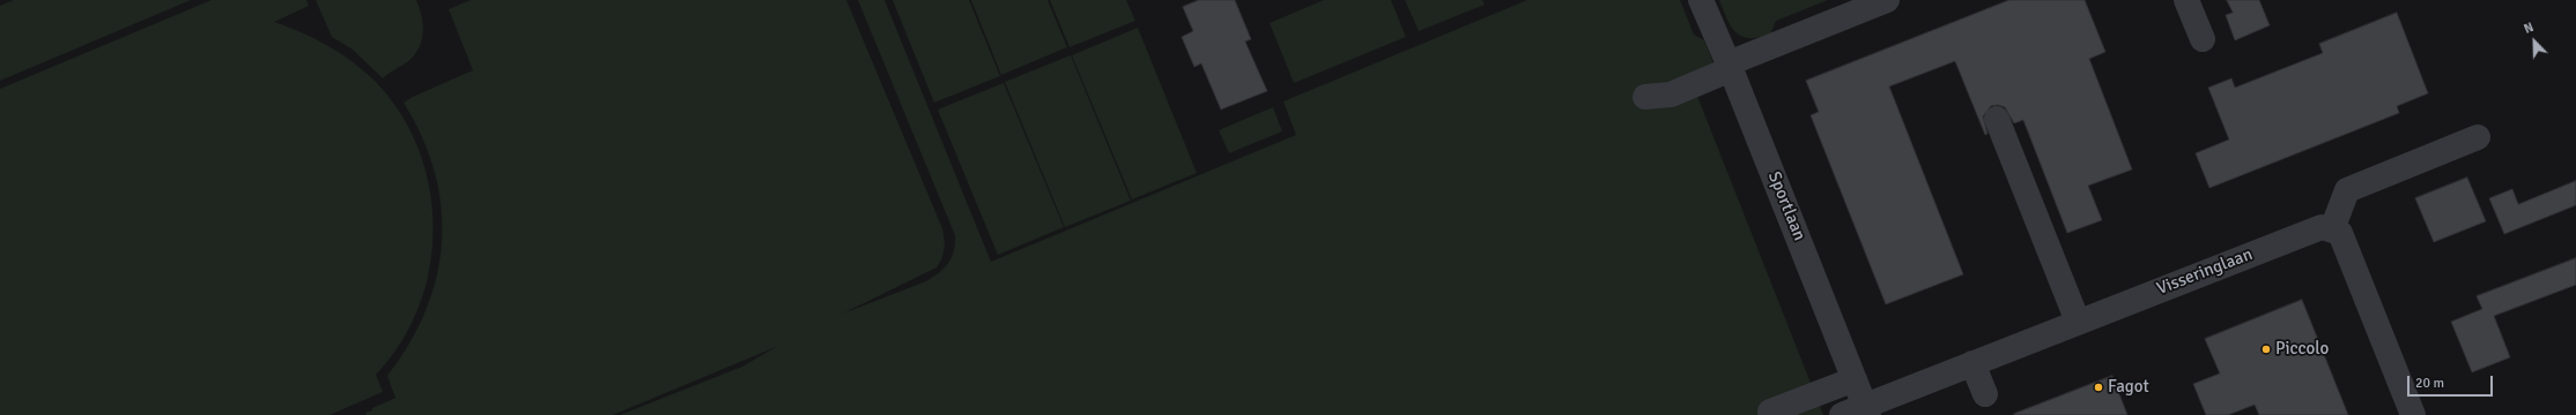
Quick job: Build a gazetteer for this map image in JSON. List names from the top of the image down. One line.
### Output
{"streets":{"street":["Sportlaan","Visseringlaan"]},"crossings":[["Sportlaan","Visseringlaan"]],"places":["Piccolo","Fagot"],"scale_bar":"20 m","north":"top left"}
